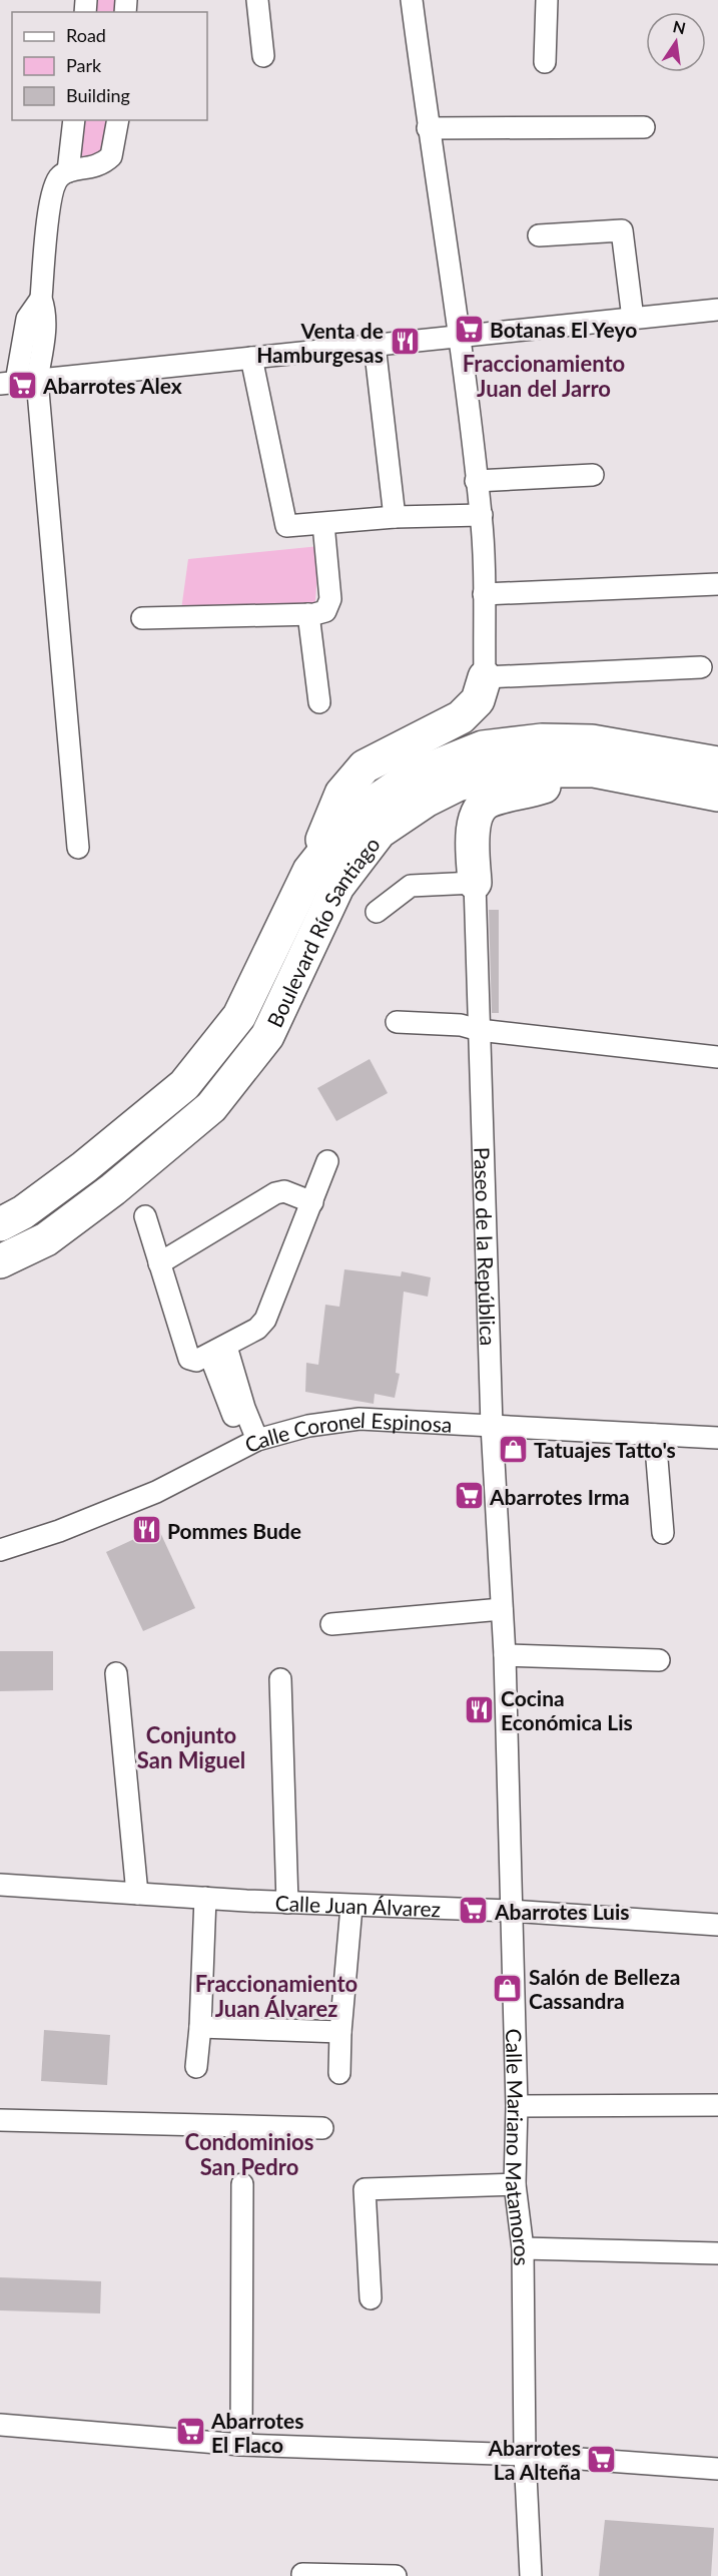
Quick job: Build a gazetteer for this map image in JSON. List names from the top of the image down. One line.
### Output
{"streets":{"main road":["Boulevard Río Santiago"],"street":["Paseo de la República","Calle Coronel Espinosa","Calle Juan Álvarez","Calle Mariano Matamoros"]},"crossings":[["Paseo de la República","Calle Coronel Espinosa"],["Paseo de la República","Calle Mariano Matamoros"],["Calle Juan Álvarez","Calle Mariano Matamoros"]],"districts":["Fraccionamiento Juan del Jarro","Conjunto San Miguel","Fraccionamiento Juan Álvarez","Condominios San Pedro"],"places":{"supermarket":["Botanas El Yeyo","Abarrotes Alex","Abarrotes Irma","Abarrotes Luis","Abarrotes El Flaco","Abarrotes La Alteña"],"restaurant":["Venta de Hamburgesas","Pommes Bude","Cocina Económica Lis"],"shop":["Tatuajes Tatto's","Salón de Belleza Cassandra"]},"legend":["Road","Park","Building"],"north":"top"}
